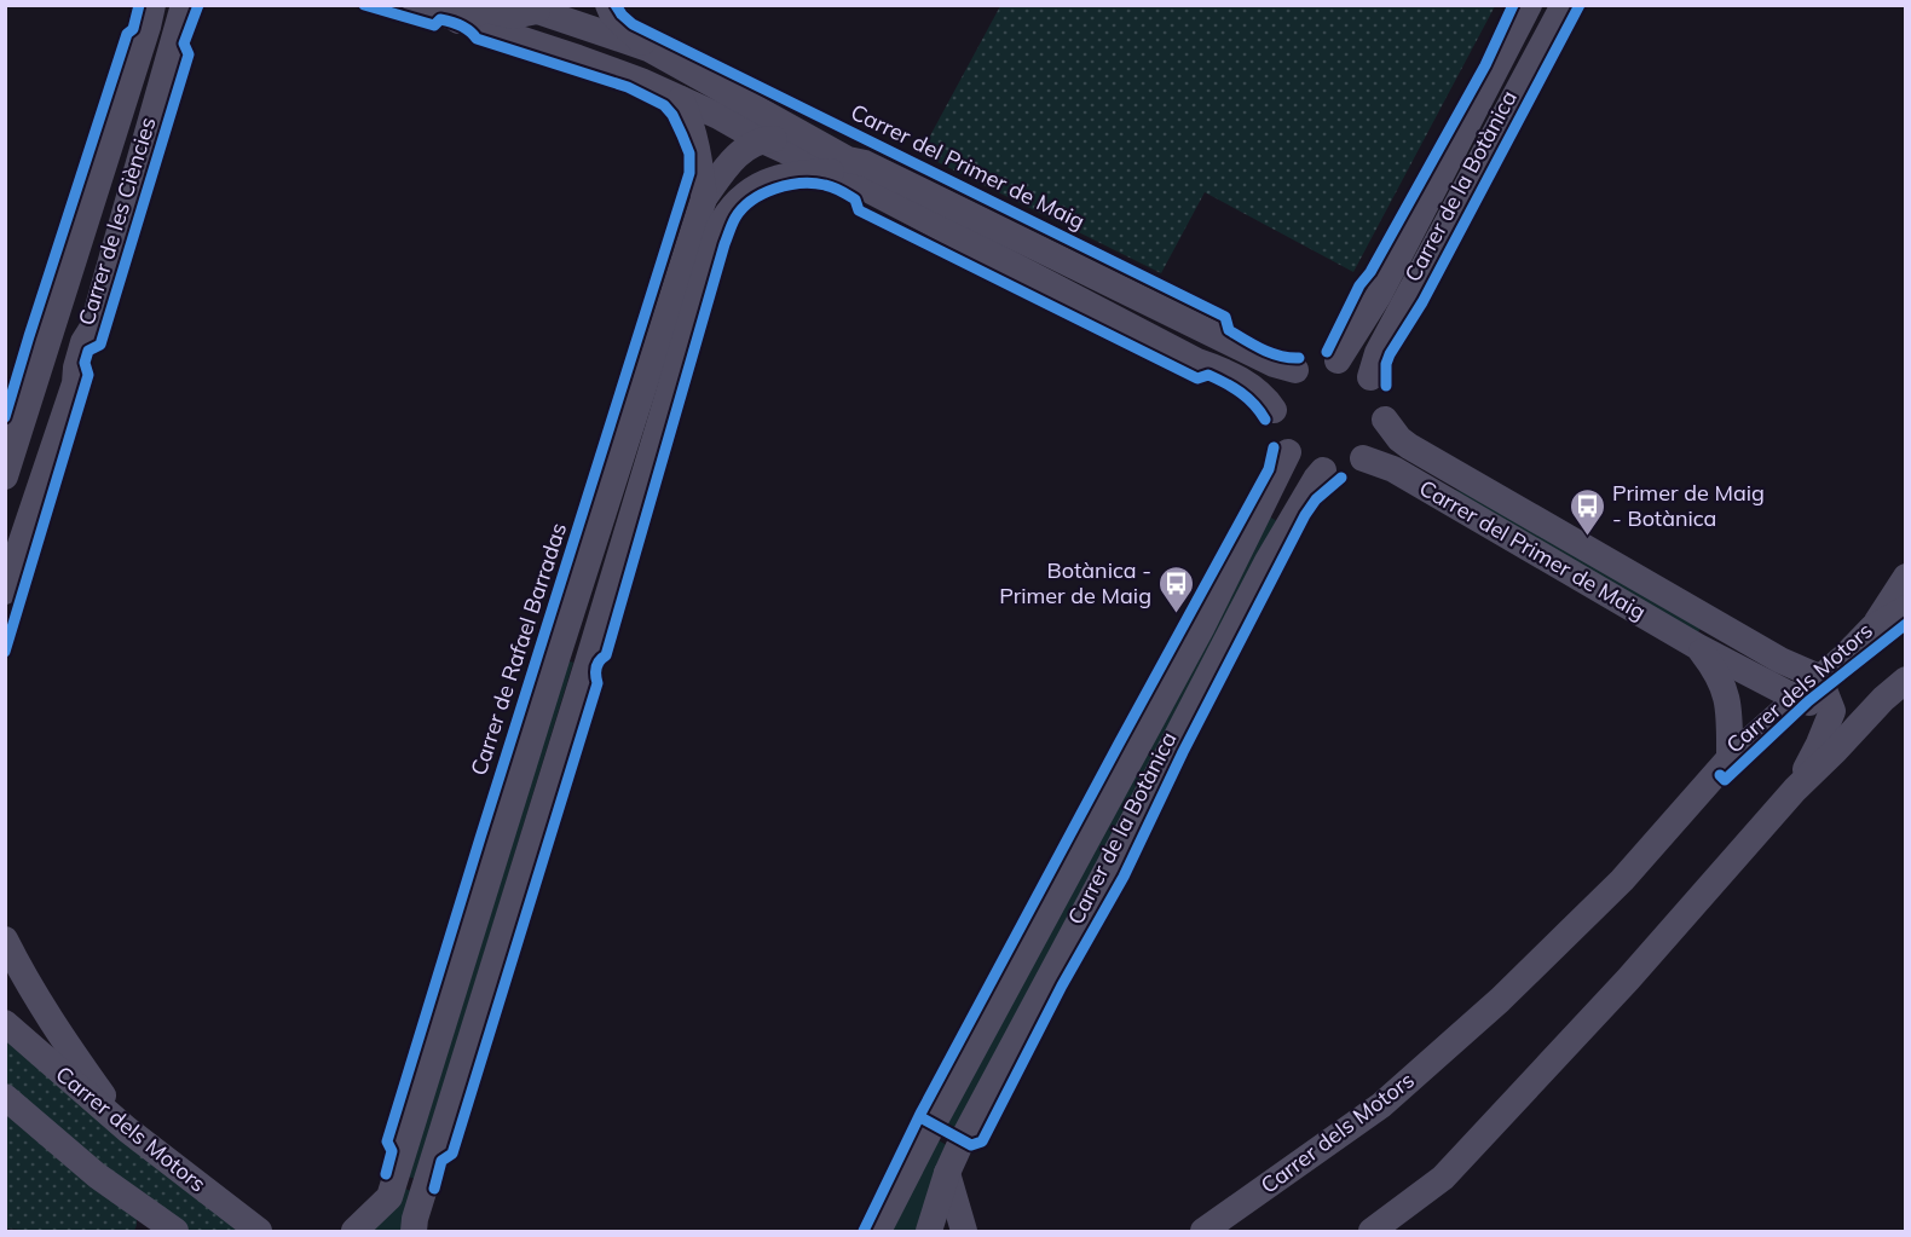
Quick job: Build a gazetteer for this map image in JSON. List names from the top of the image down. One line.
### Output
{"streets":{"street":["Carrer del Primer de Maig","Carrer de la Botànica","Carrer de les Ciències","Carrer de Rafael Barradas","Carrer dels Motors"]},"crossings":[["Carrer del Primer de Maig","Carrer de la Botànica"],["Carrer del Primer de Maig","Carrer de Rafael Barradas"],["Carrer del Primer de Maig","Carrer dels Motors"]],"places":{"bus stop":["Primer de Maig - Botànica","Botànica - Primer de Maig"]}}
